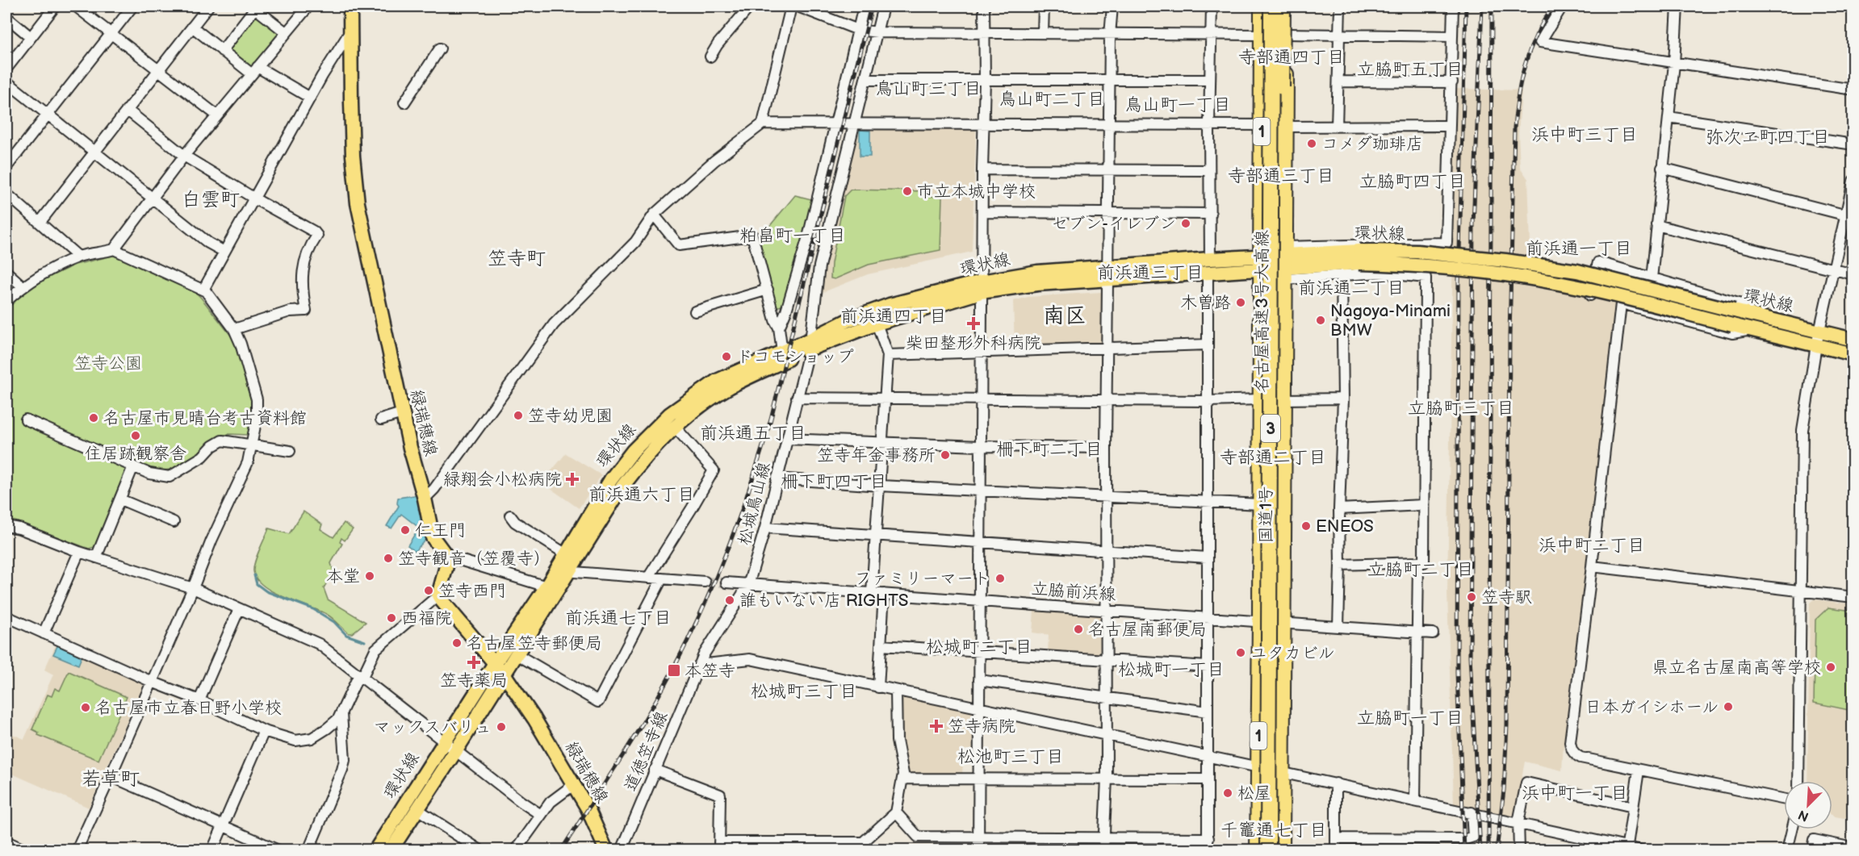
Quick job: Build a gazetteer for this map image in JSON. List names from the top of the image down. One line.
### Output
{"streets":{"highway":["1","名古屋高速3号大高線","3","国道1号"],"main road":["環状線","緑瑞穂線"],"street":["松城鳥山線","立脇前浜線","道徳笠寺線"]},"crossings":[["環状線","緑瑞穂線"],["環状線","松城鳥山線"],["環状線","国道1号"],["松城鳥山線","立脇前浜線"],["松城鳥山線","道徳笠寺線"],["国道1号","立脇前浜線"]],"districts":["寺部通四丁目","立脇町五丁目","鳥山町三丁目","鳥山町二丁目","鳥山町一丁目","浜中町三丁目","弥次ヱ町四丁目","寺部通三丁目","立脇町四丁目","白雲町","粕畠町一丁目","前浜通一丁目","笠寺町","前浜通三丁目","前浜通二丁目","前浜通四丁目","南区","立脇町三丁目","前浜通五丁目","柵下町二丁目","寺部通二丁目","柵下町四丁目","前浜通六丁目","浜中町二丁目","立脇町二丁目","前浜通七丁目","松城町二丁目","松城町一丁目","松城町三丁目","立脇町一丁目","松池町三丁目","若草町","浜中町一丁目","千竈通七丁目"],"parks":["笠寺公園"],"places":{"other":["コメダ珈琲店","市立本城中学校","セブン-イレブン","木曽路","Nagoya-Minami BMW","ドコモショップ","笠寺幼児園","名古屋市見晴台考古資料館","住居跡観察舎","笠寺年金事務所","ENEOS","仁王門","笠寺観音（笠覆寺）","本堂","ファミリーマート","笠寺西門","笠寺駅","誰もいない店 RIGHTS","西福院","名古屋南郵便局","名古屋笠寺郵便局","ユタカビル","県立名古屋南高等学校","日本ガイシホール","名古屋市立春日野小学校","マックスバリュ","松屋"],"health":["柴田整形外科病院","緑翔会小松病院","笠寺薬局","笠寺病院"],"transit":["本笠寺"]},"north":"bottom left"}
